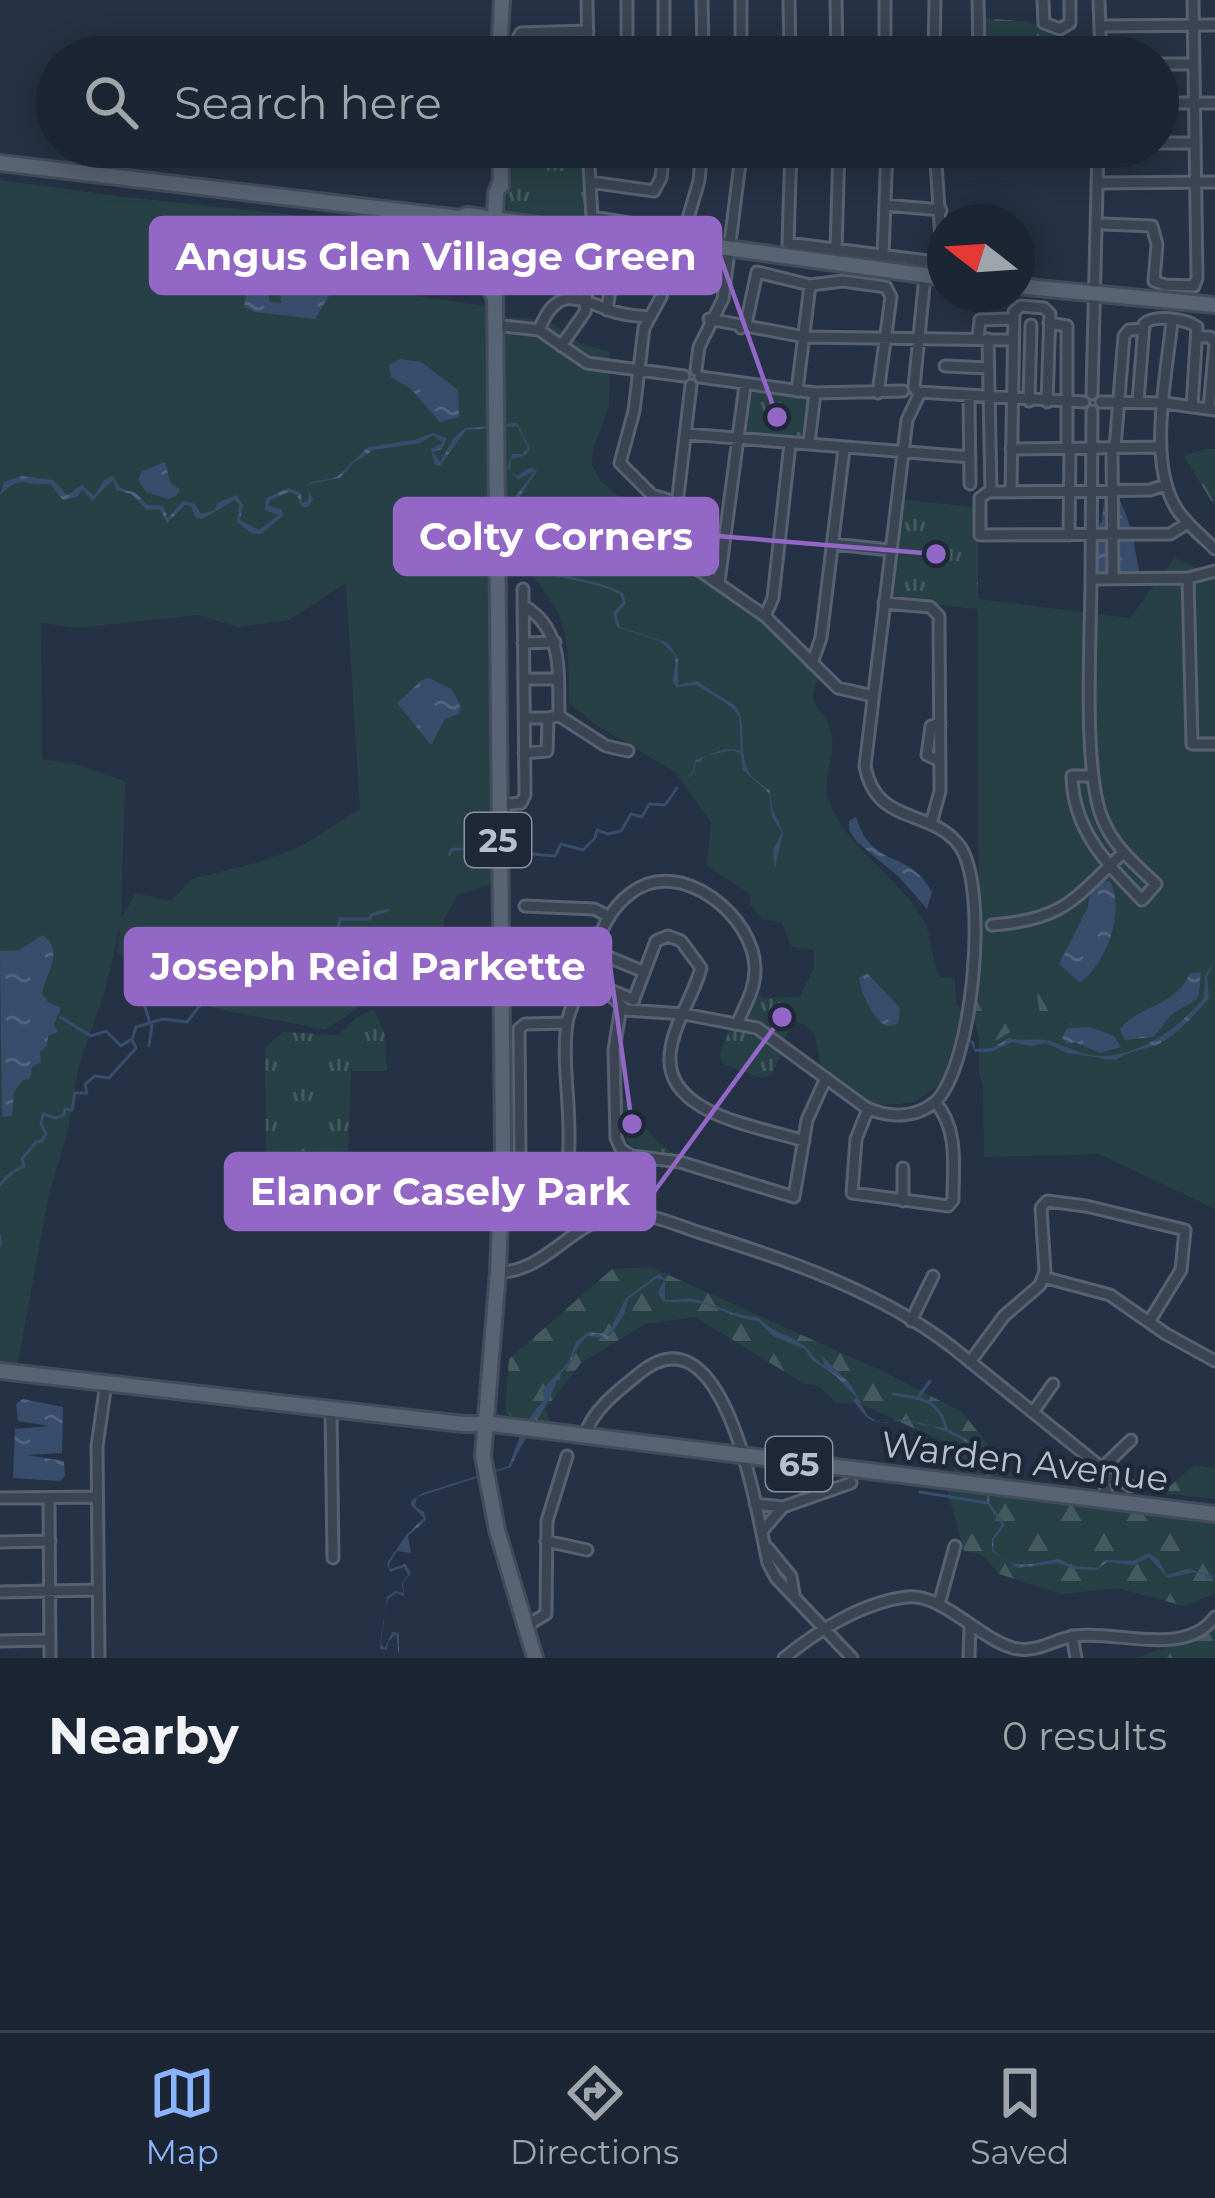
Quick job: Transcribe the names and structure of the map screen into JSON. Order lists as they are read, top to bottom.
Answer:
{
  "streets": {
    "main road": ["25", "Warden Avenue", "65"]
  },
  "crossings": [
    ["25", "Warden Avenue"]
  ],
  "places": [
    "Angus Glen Village Green",
    "Colty Corners",
    "Elanor Casely Park",
    "Joseph Reid Parkette"
  ],
  "north": "left",
  "page": {
    "search": "Search here",
    "heading": ["Nearby", "0 results"],
    "nav": ["Map", "Directions", "Saved"]
  }
}
